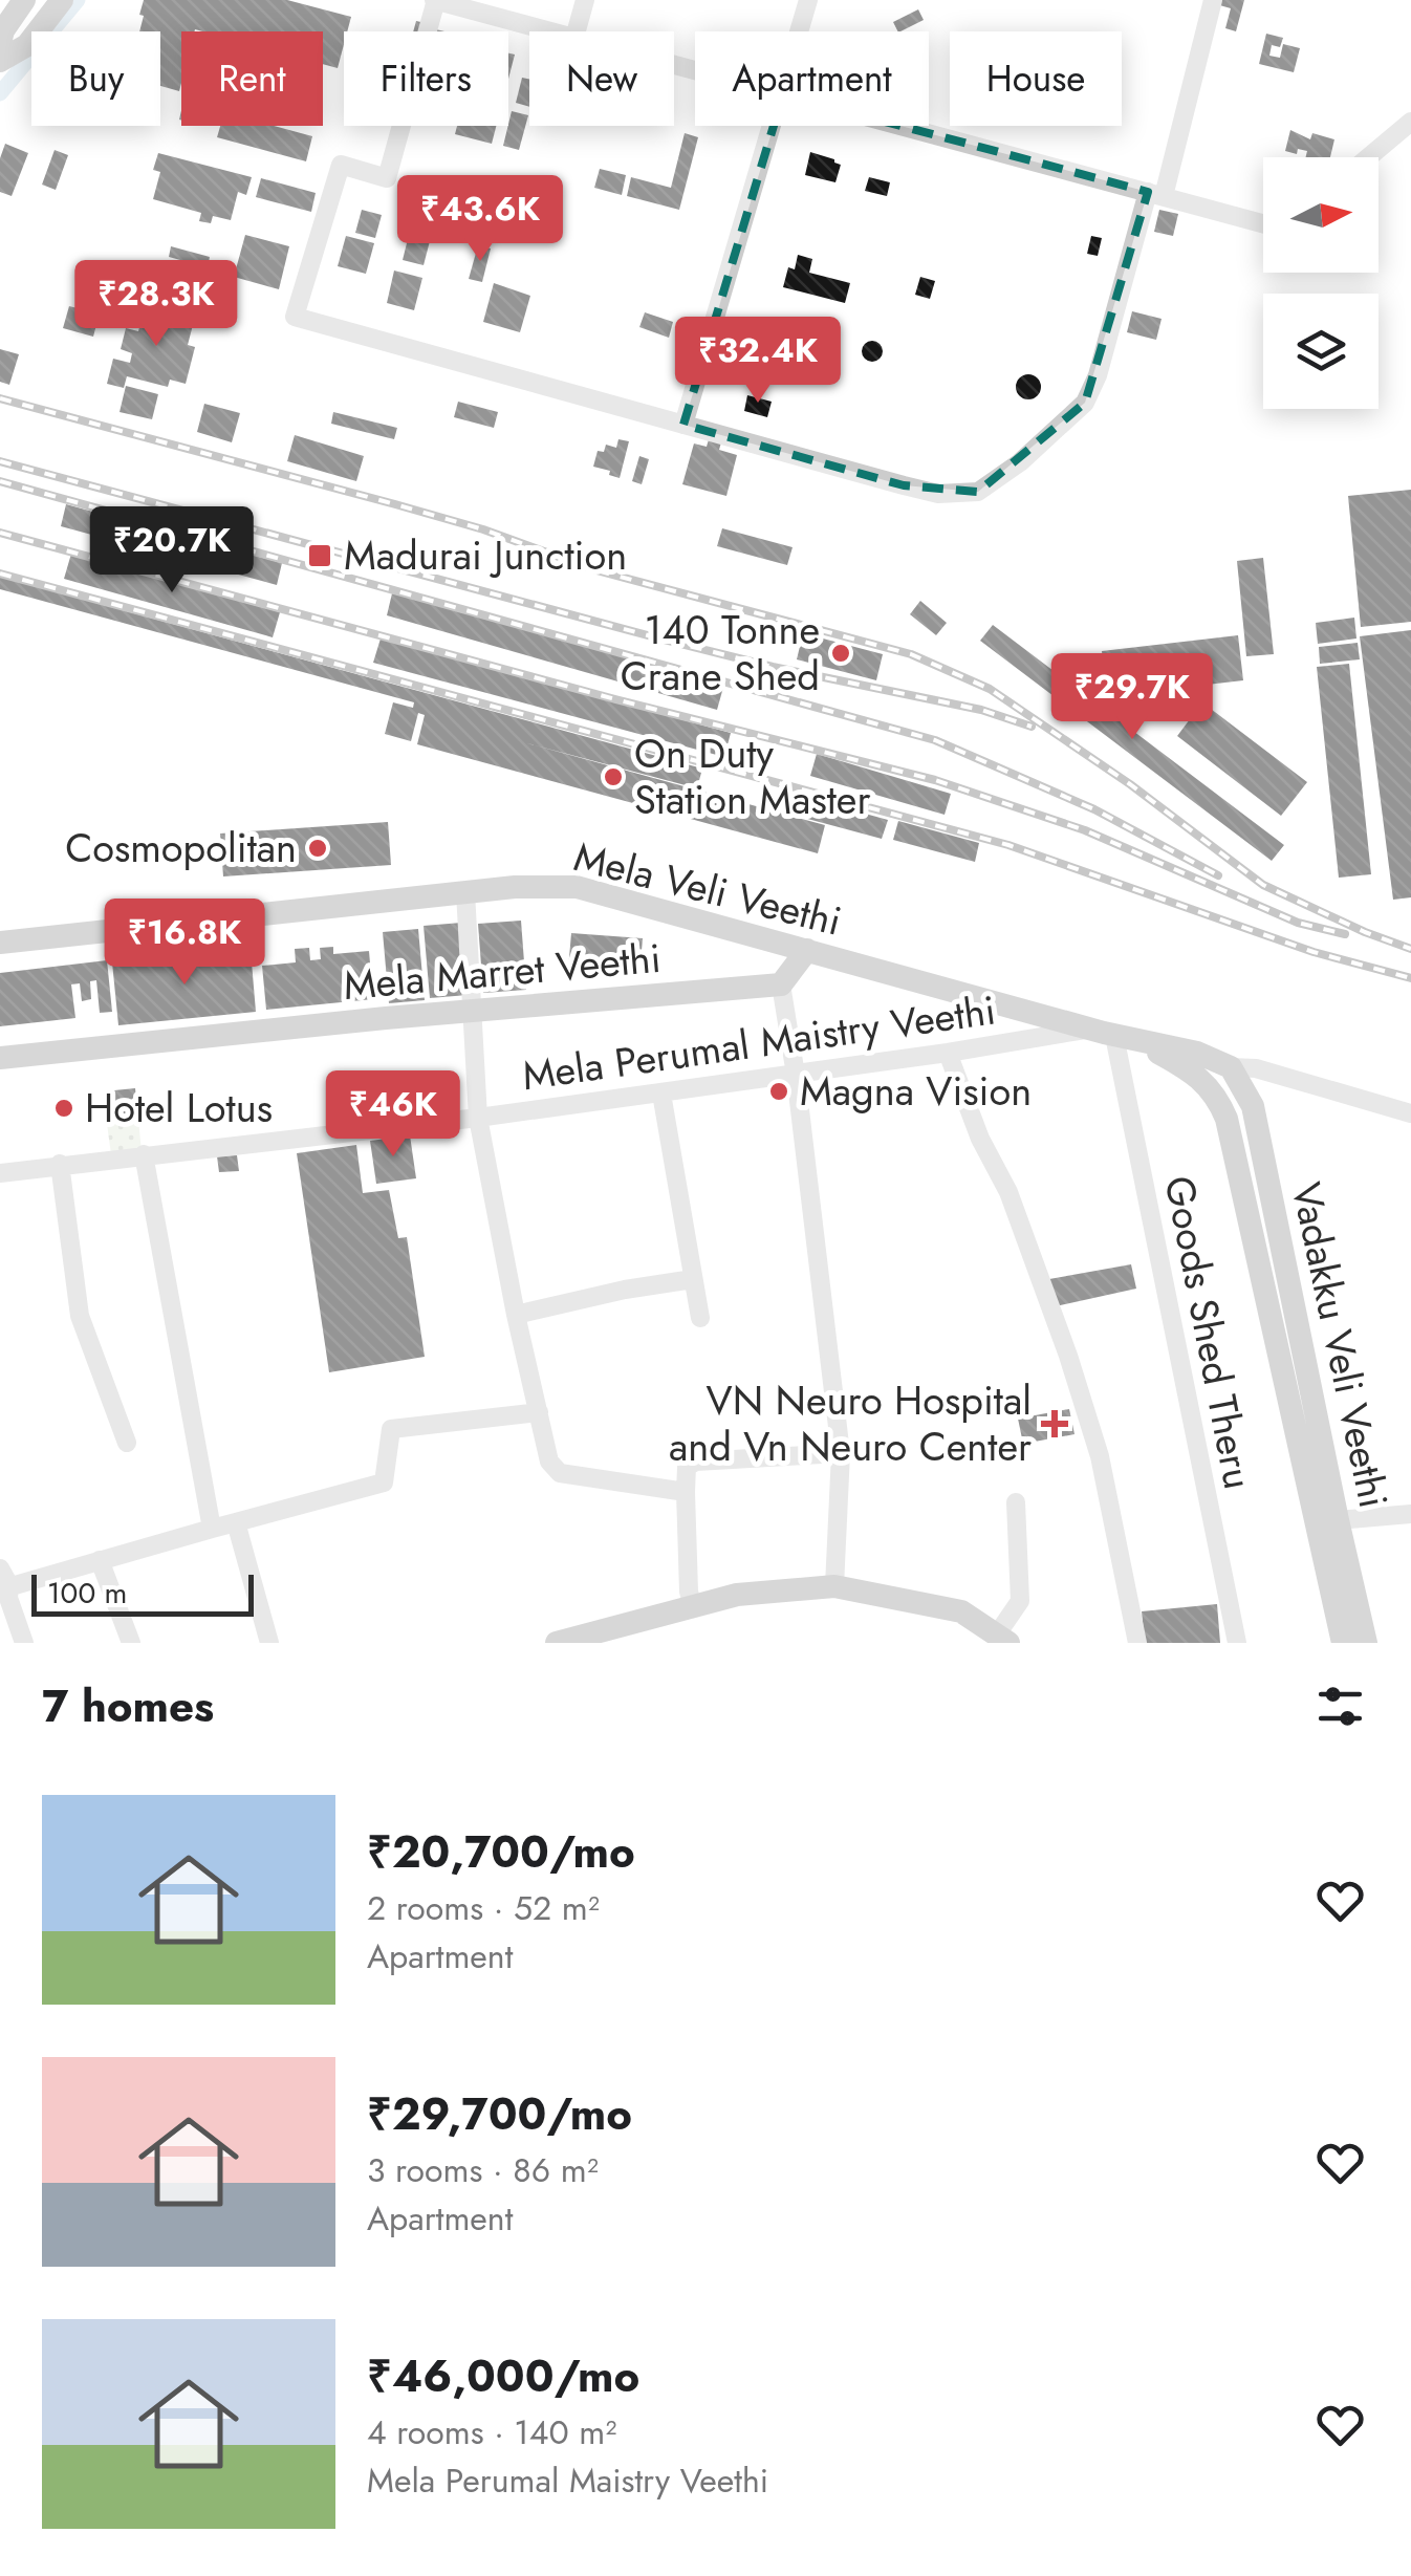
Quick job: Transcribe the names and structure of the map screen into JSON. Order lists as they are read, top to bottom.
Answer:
{
  "streets": {
    "main road": ["Mela Veli Veethi", "Mela Marret Veethi", "Vadakku Veli Veethi"],
    "street": ["Mela Perumal Maistry Veethi", "Goods Shed Theru"]
  },
  "crossings": [
    ["Mela Veli Veethi", "Mela Perumal Maistry Veethi"],
    ["Mela Veli Veethi", "Goods Shed Theru"],
    ["Mela Veli Veethi", "Vadakku Veli Veethi"]
  ],
  "places": {
    "transit": ["Madurai Junction"],
    "other": [
      "140 Tonne Crane Shed",
      "On Duty Station Master",
      "Cosmopolitan",
      "Magna Vision",
      "Hotel Lotus"
    ],
    "health": ["VN Neuro Hospital and Vn Neuro Center"]
  },
  "scale_bar": "100 m",
  "north": "right",
  "page": {
    "chip": [
      "Buy",
      "Rent",
      "Filters",
      "New",
      "Apartment",
      "House"
    ],
    "price": [
      "₹43.6K",
      "₹28.3K",
      "₹32.4K",
      "₹20.7K",
      "₹29.7K",
      "₹16.8K",
      "₹46K"
    ],
    "scale": "100 m",
    "heading": "7 homes",
    "list": [
      {
        "name": "₹20,700/mo",
        "note": "2 rooms · 52 m² · Apartment"
      },
      {
        "name": "₹29,700/mo",
        "note": "3 rooms · 86 m² · Apartment"
      },
      {
        "name": "₹46,000/mo",
        "note": "4 rooms · 140 m² · Mela Perumal Maistry Veethi"
      }
    ]
  }
}
